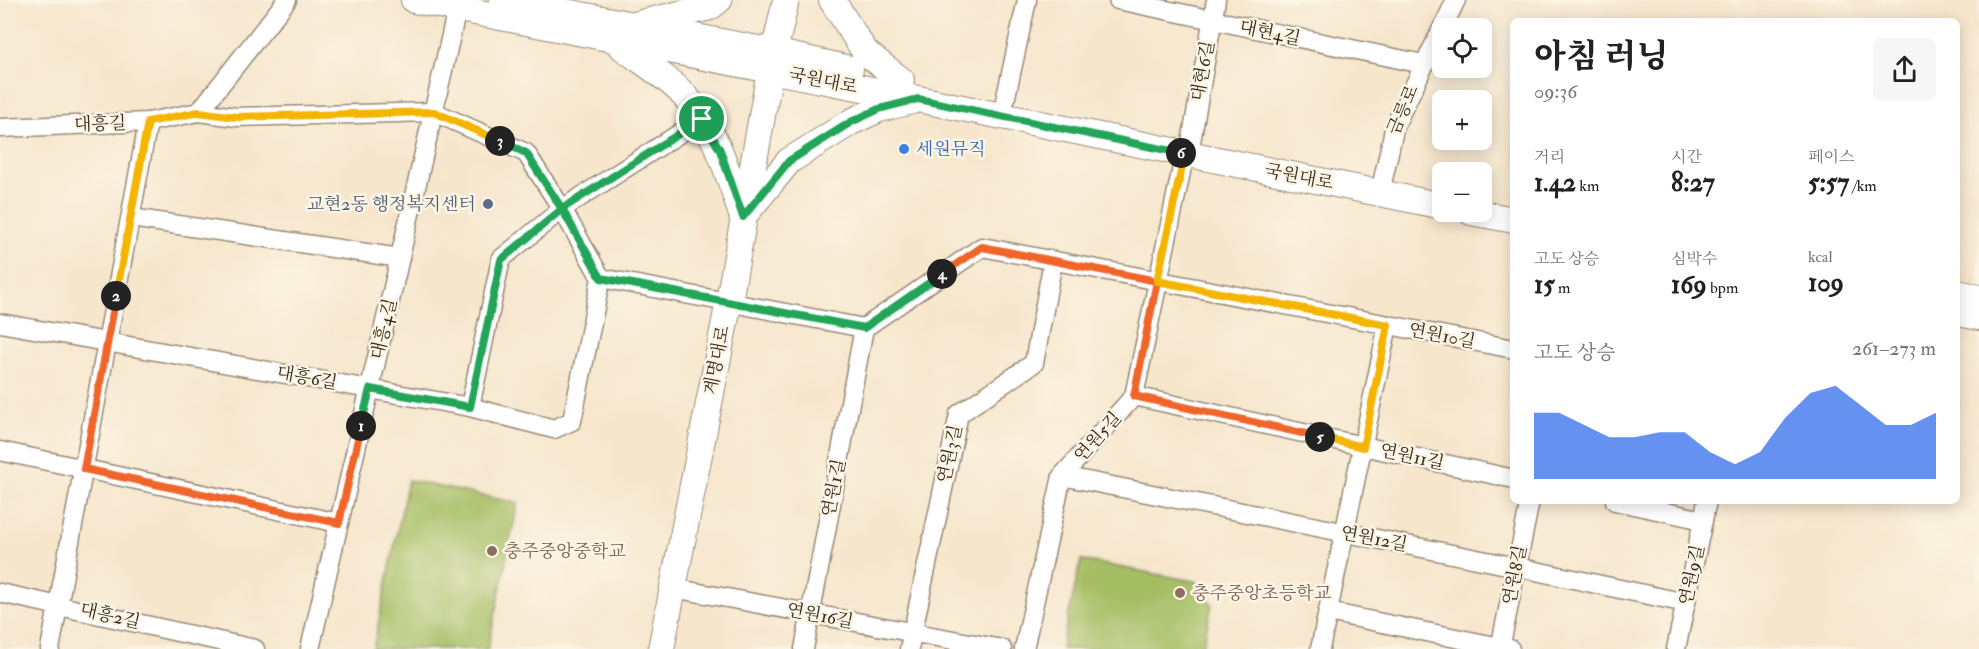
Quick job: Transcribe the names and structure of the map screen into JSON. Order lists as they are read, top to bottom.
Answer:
{
  "streets": {
    "street": [
      "대현4길",
      "대현6길",
      "국원대로",
      "금릉로",
      "대흥길",
      "대흥4길",
      "연원10길",
      "계명대로",
      "대흥6길",
      "연원5길",
      "연원3길",
      "연원11길",
      "연원1길",
      "연원12길",
      "연원8길",
      "연원9길",
      "대흥2길",
      "연원16길"
    ]
  },
  "crossings": [
    ["대현4길", "대현6길"],
    ["대현4길", "금릉로"],
    ["대현6길", "국원대로"],
    ["대현6길", "연원5길"],
    ["국원대로", "금릉로"],
    ["국원대로", "대흥4길"],
    ["국원대로", "계명대로"],
    ["국원대로", "연원5길"],
    ["대흥길", "대흥4길"],
    ["대흥길", "대흥6길"],
    ["대흥4길", "대흥6길"],
    ["연원10길", "연원5길"],
    ["연원10길", "연원3길"],
    ["연원10길", "연원1길"],
    ["계명대로", "연원16길"],
    ["연원5길", "연원11길"],
    ["연원5길", "연원12길"],
    ["연원3길", "연원16길"],
    ["연원1길", "연원16길"],
    ["연원12길", "연원8길"],
    ["연원12길", "연원9길"]
  ],
  "places": [
    "세원뮤직",
    "교현2동 행정복지센터",
    "충주중앙중학교",
    "충주중앙초등학교"
  ],
  "page": {
    "map_buttons": ["+", "−"],
    "heading": ["아침 러닝", "09:36"],
    "stats": [
      ["거리", "1.42 km"],
      ["시간", "8:27"],
      ["페이스", "5:57 /km"],
      ["고도 상승", "15 m"],
      ["심박수", "169 bpm"],
      ["kcal", "109"]
    ],
    "pins": [
      "3",
      "6",
      "4",
      "2",
      "1",
      "5"
    ],
    "chart": ["고도 상승", "261–273 m"]
  }
}
